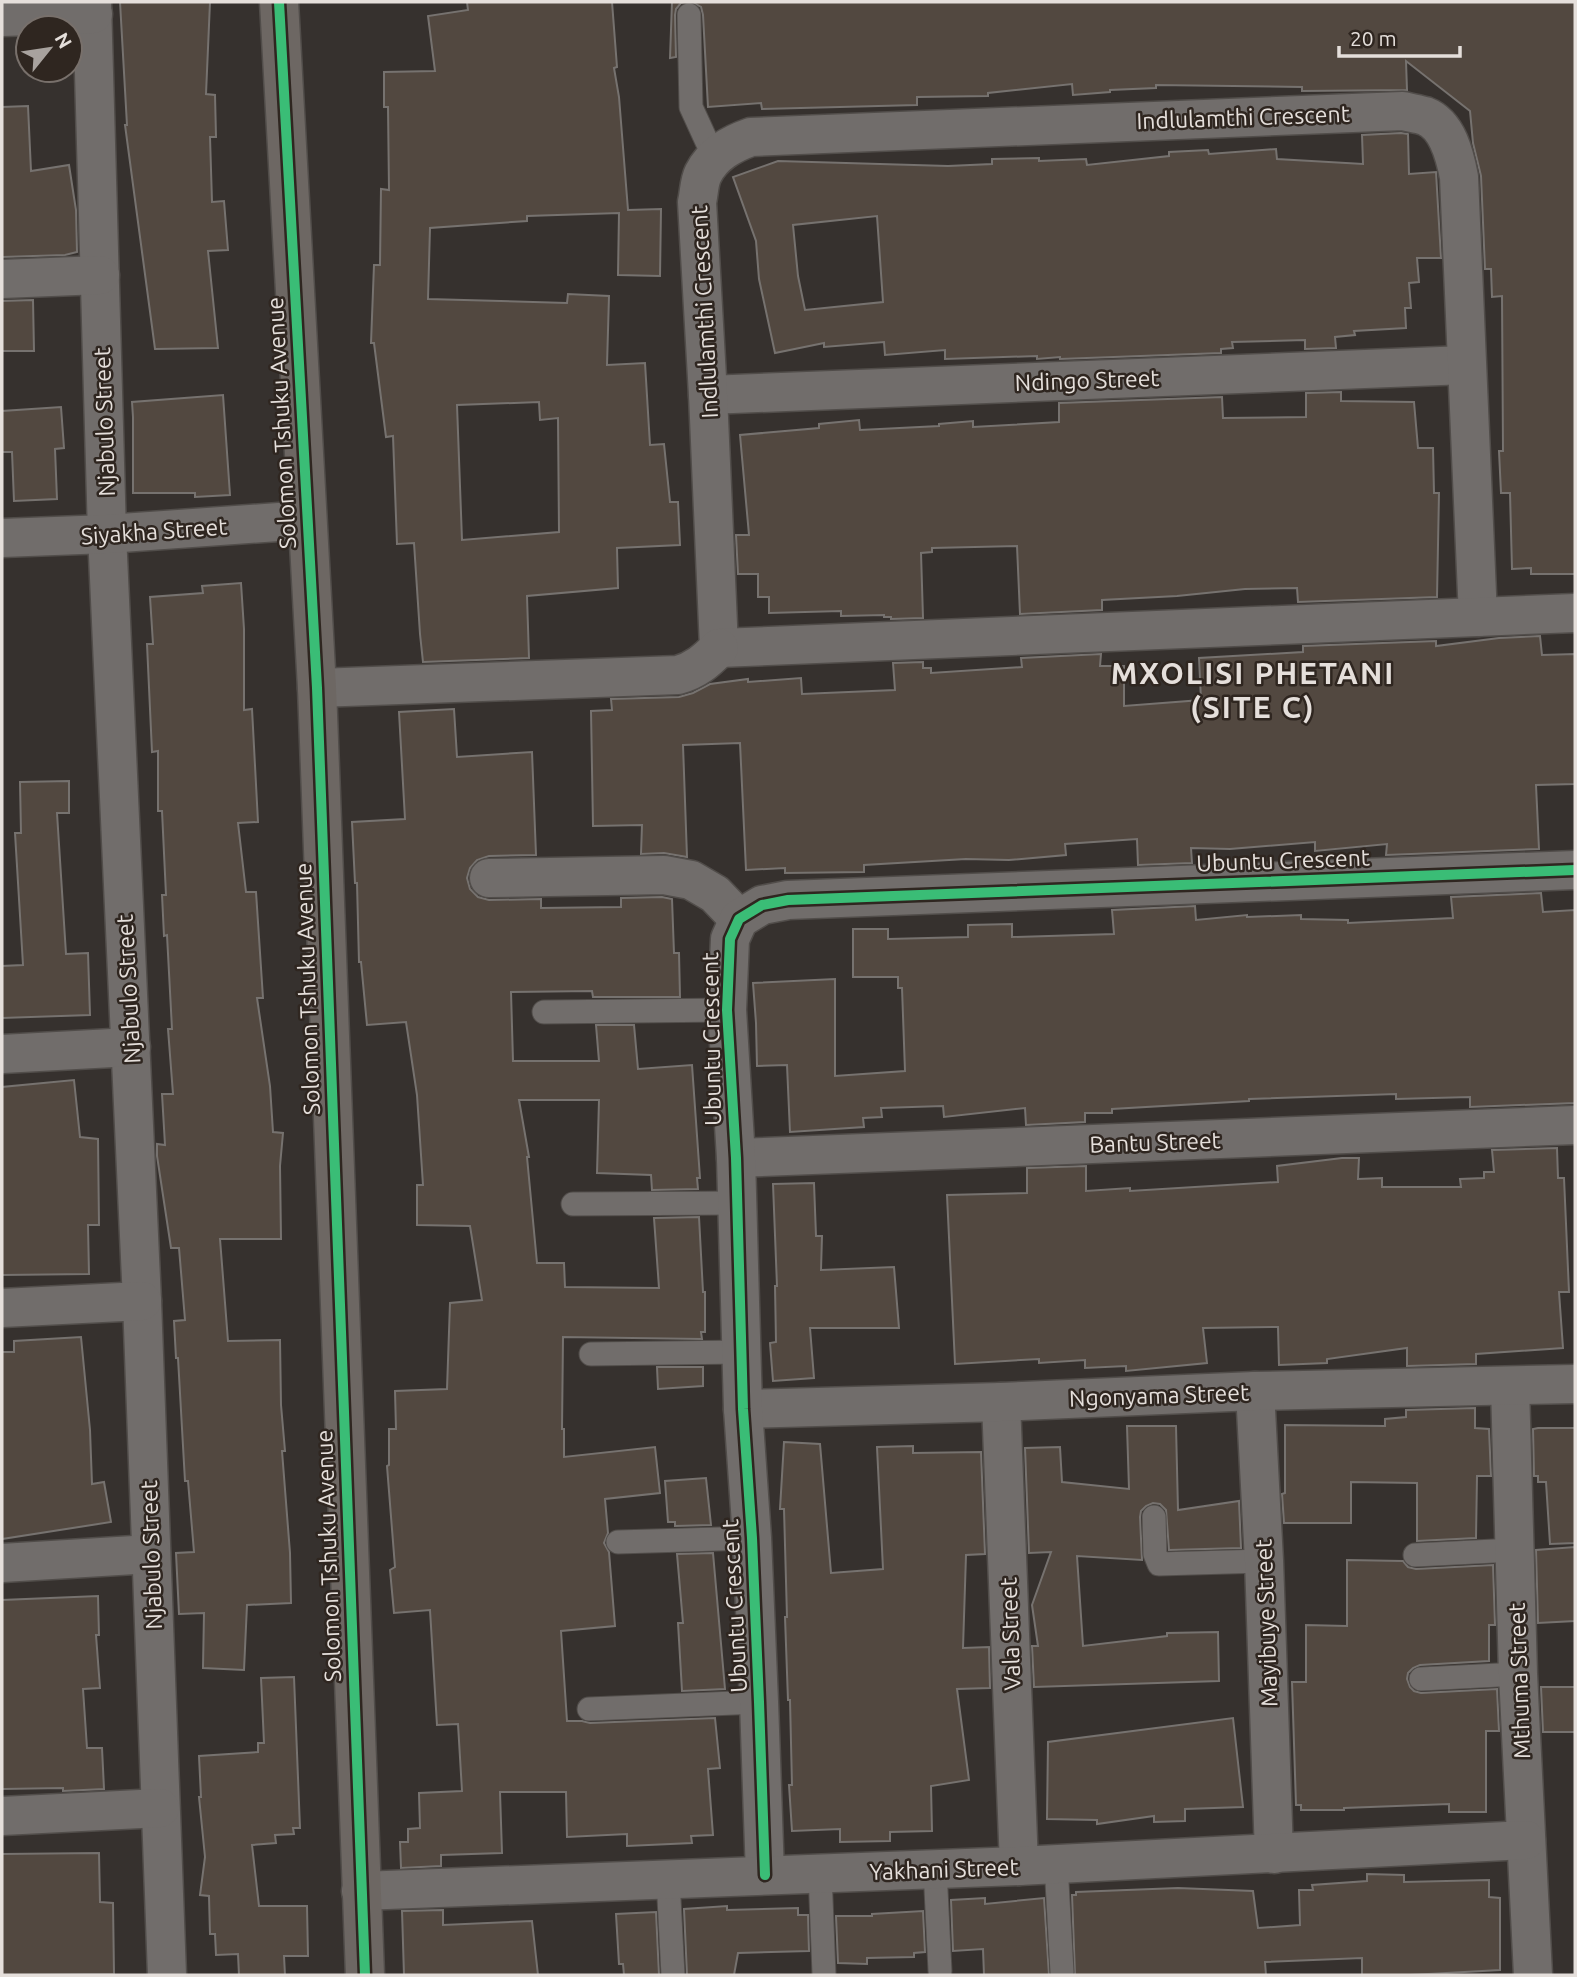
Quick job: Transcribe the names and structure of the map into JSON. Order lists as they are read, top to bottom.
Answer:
{
  "streets": {
    "street": [
      "Indlulamthi Crescent",
      "Ndingo Street",
      "Njabulo Street",
      "Solomon Tshuku Avenue",
      "Siyakha Street",
      "Ubuntu Crescent",
      "Bantu Street",
      "Ngonyama Street",
      "Mayibuye Street",
      "Vala Street",
      "Mthuma Street",
      "Yakhani Street"
    ]
  },
  "crossings": [
    ["Indlulamthi Crescent", "Ndingo Street"],
    ["Njabulo Street", "Siyakha Street"],
    ["Solomon Tshuku Avenue", "Siyakha Street"],
    ["Solomon Tshuku Avenue", "Yakhani Street"],
    ["Ubuntu Crescent", "Bantu Street"],
    ["Ubuntu Crescent", "Ngonyama Street"],
    ["Ubuntu Crescent", "Yakhani Street"],
    ["Ngonyama Street", "Mayibuye Street"],
    ["Ngonyama Street", "Vala Street"],
    ["Ngonyama Street", "Mthuma Street"],
    ["Mayibuye Street", "Yakhani Street"],
    ["Vala Street", "Yakhani Street"],
    ["Mthuma Street", "Yakhani Street"]
  ],
  "districts": ["MXOLISI PHETANI (SITE C)"],
  "scale_bar": "20 m",
  "north": "top right"
}
